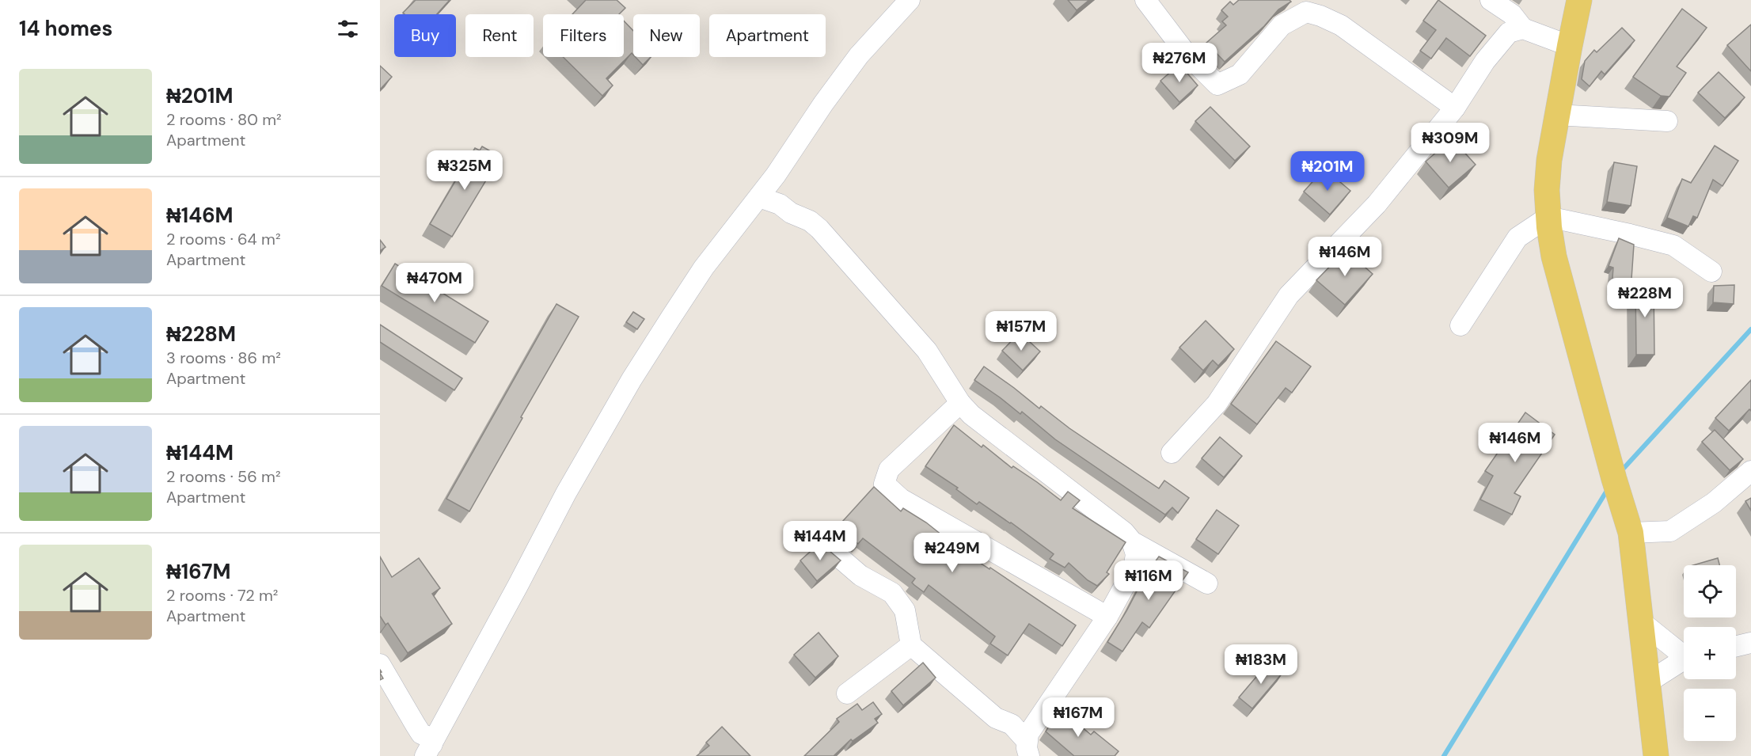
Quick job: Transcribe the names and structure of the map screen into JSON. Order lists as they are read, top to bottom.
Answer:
{
  "page": {
    "heading": "14 homes",
    "chip": [
      "Buy",
      "Rent",
      "Filters",
      "New",
      "Apartment"
    ],
    "price": [
      "₦276M",
      "₦309M",
      "₦325M",
      "₦201M",
      "₦146M",
      "₦470M",
      "₦228M",
      "₦157M",
      "₦146M",
      "₦144M",
      "₦249M",
      "₦116M",
      "₦183M",
      "₦167M"
    ],
    "list": [
      {
        "name": "₦201M",
        "note": "2 rooms · 80 m² · Apartment"
      },
      {
        "name": "₦146M",
        "note": "2 rooms · 64 m² · Apartment"
      },
      {
        "name": "₦228M",
        "note": "3 rooms · 86 m² · Apartment"
      },
      {
        "name": "₦144M",
        "note": "2 rooms · 56 m² · Apartment"
      },
      {
        "name": "₦167M",
        "note": "2 rooms · 72 m² · Apartment"
      }
    ],
    "map_buttons": ["+", "−"]
  }
}
